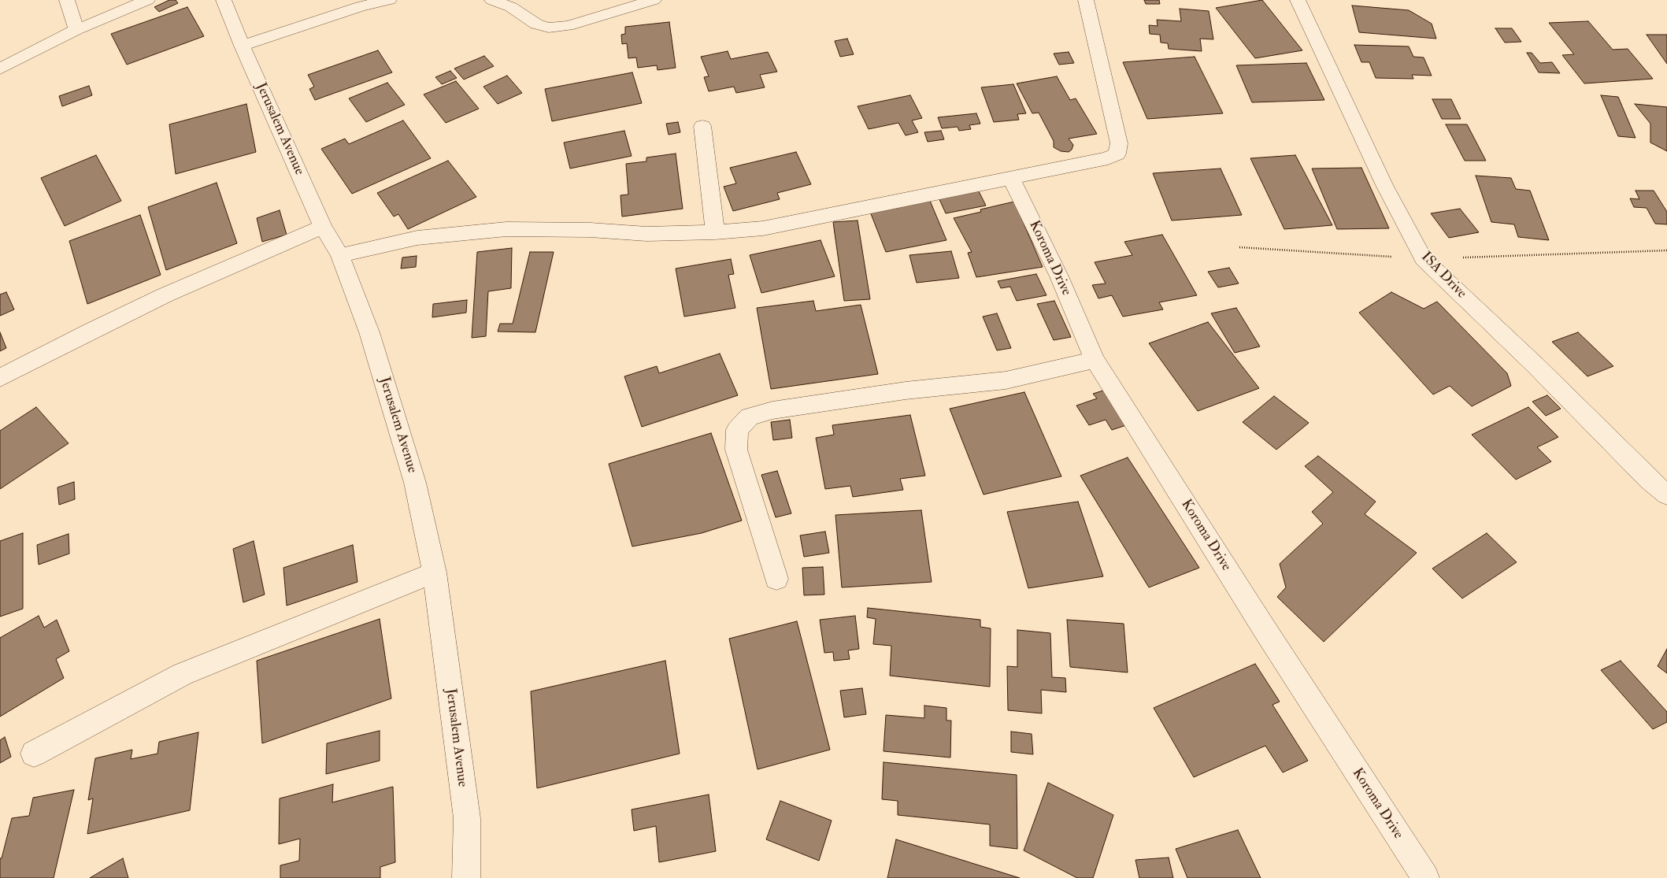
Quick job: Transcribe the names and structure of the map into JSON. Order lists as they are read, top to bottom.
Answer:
{
  "streets": {
    "street": ["Jerusalem Avenue", "Koroma Drive", "ISA Drive"]
  }
}
